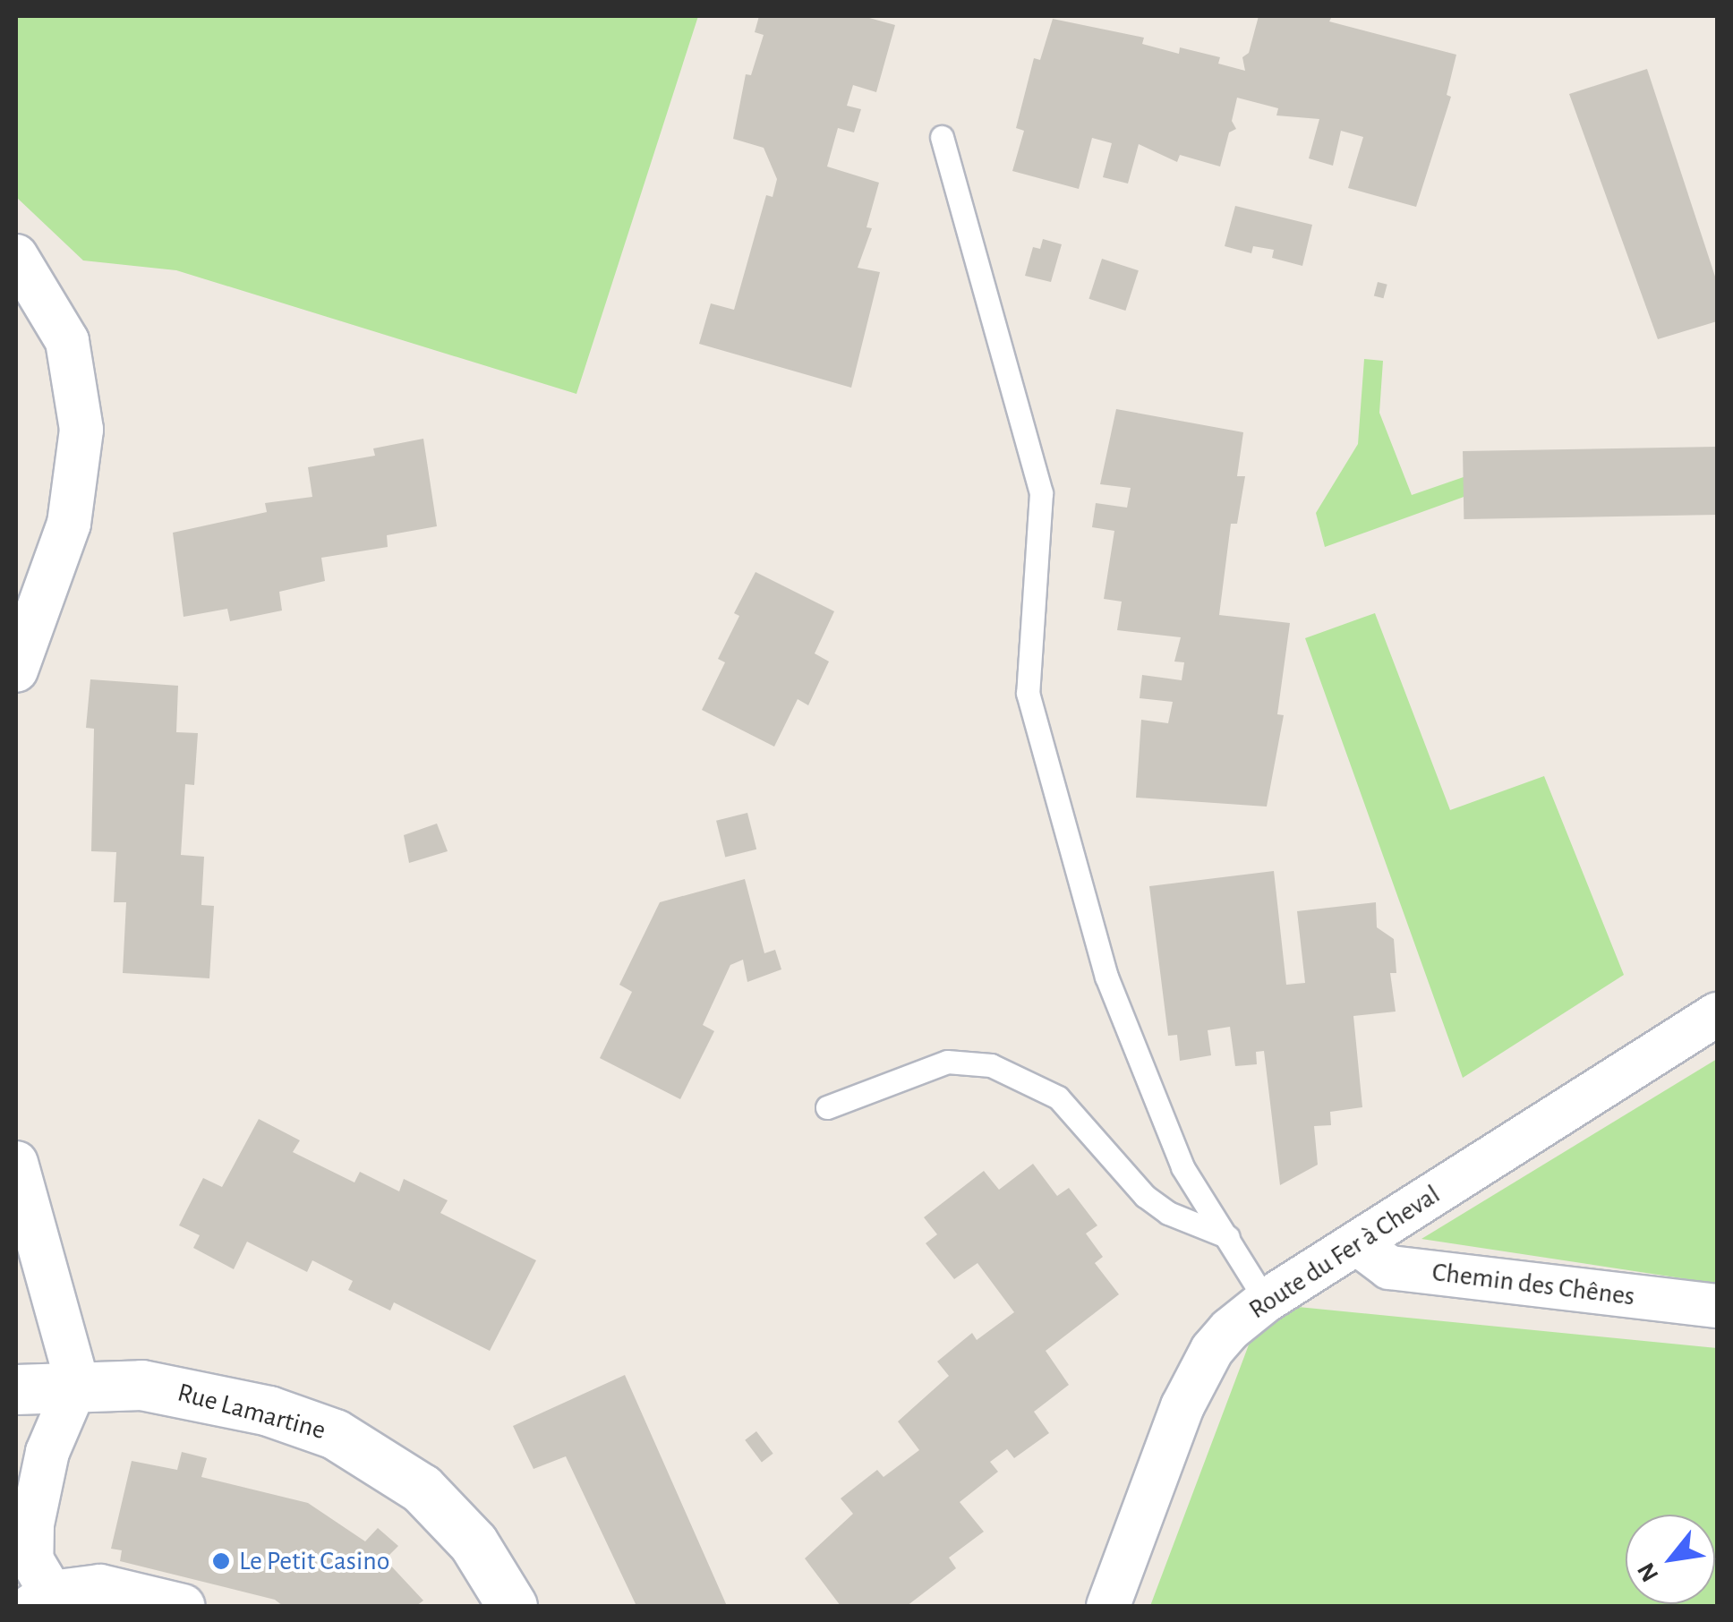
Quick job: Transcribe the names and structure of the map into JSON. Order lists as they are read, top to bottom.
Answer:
{
  "streets": {
    "street": ["Route du Fer à Cheval", "Chemin des Chênes", "Rue Lamartine"]
  },
  "crossings": [
    ["Route du Fer à Cheval", "Chemin des Chênes"]
  ],
  "places": ["Le Petit Casino"],
  "north": "bottom left"
}
